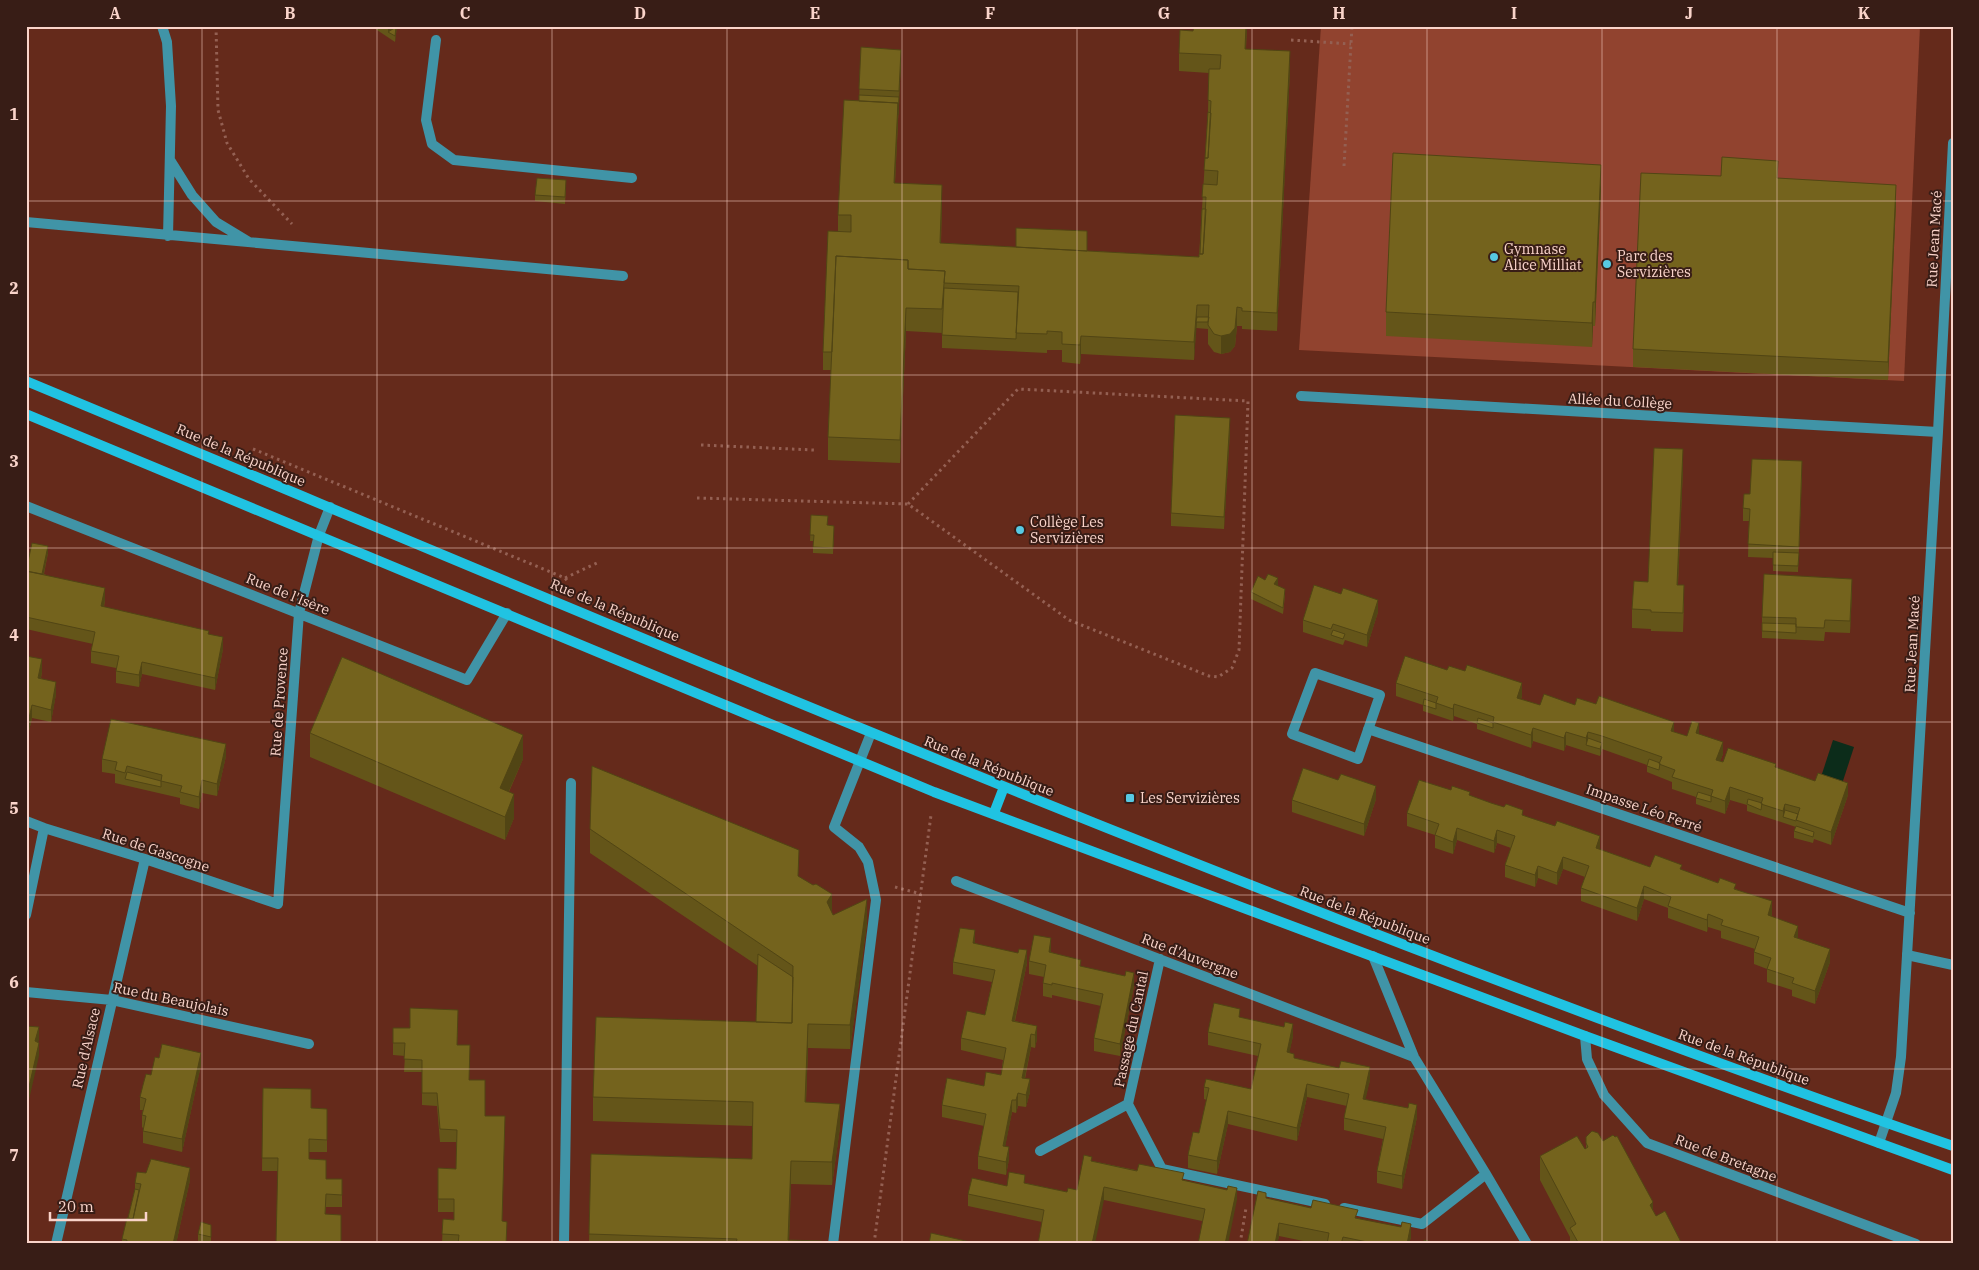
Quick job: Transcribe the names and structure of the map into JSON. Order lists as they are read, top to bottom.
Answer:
{
  "streets": {
    "main road": ["Rue de la République"],
    "street": [
      "Rue Jean Macé",
      "Allée du Collège",
      "Rue de l'Isère",
      "Rue de Provence",
      "Impasse Léo Ferré",
      "Rue de Gascogne",
      "Rue d'Auvergne",
      "Rue du Beaujolais",
      "Passage du Cantal",
      "Rue d'Alsace",
      "Rue de Bretagne"
    ]
  },
  "crossings": [
    ["Rue Jean Macé", "Allée du Collège"],
    ["Rue Jean Macé", "Rue de la République"],
    ["Rue Jean Macé", "Impasse Léo Ferré"],
    ["Rue de la République", "Rue de Provence"],
    ["Rue de l'Isère", "Rue de Provence"],
    ["Rue de Provence", "Rue de Gascogne"],
    ["Rue de Gascogne", "Rue d'Alsace"],
    ["Rue d'Auvergne", "Passage du Cantal"],
    ["Rue du Beaujolais", "Rue d'Alsace"]
  ],
  "places": {
    "other": ["Gymnase Alice Milliat", "Parc des Servizières", "Collège Les Servizières"],
    "transit": ["Les Servizières"]
  },
  "scale_bar": "20 m",
  "grid": {
    "columns": [
      "A",
      "B",
      "C",
      "D",
      "E",
      "F",
      "G",
      "H",
      "I",
      "J",
      "K"
    ],
    "rows": [
      "1",
      "2",
      "3",
      "4",
      "5",
      "6",
      "7"
    ]
  }
}
